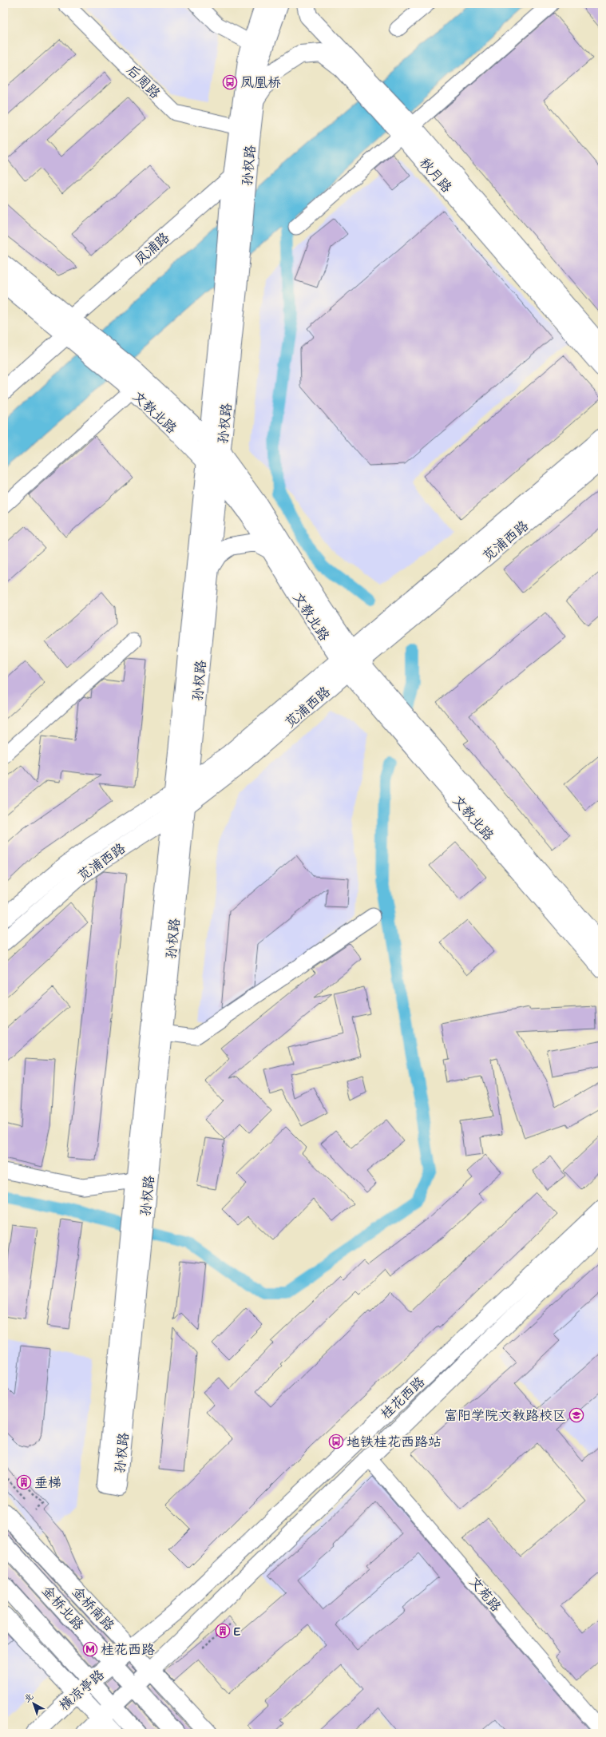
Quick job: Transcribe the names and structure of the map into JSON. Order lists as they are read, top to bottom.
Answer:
{
  "streets": {
    "main road": [
      "孙权路",
      "秋月路",
      "凤浦路",
      "文教北路",
      "苋浦西路",
      "桂花西路",
      "金桥北路",
      "金桥南路",
      "横凉亭路"
    ],
    "street": ["后周路", "文苑路"]
  },
  "crossings": [
    ["后周路", "孙权路"],
    ["孙权路", "秋月路"],
    ["孙权路", "凤浦路"],
    ["孙权路", "文教北路"],
    ["孙权路", "苋浦西路"],
    ["凤浦路", "文教北路"],
    ["文教北路", "苋浦西路"],
    ["桂花西路", "文苑路"],
    ["桂花西路", "金桥南路"],
    ["桂花西路", "横凉亭路"],
    ["金桥北路", "横凉亭路"],
    ["金桥南路", "横凉亭路"]
  ],
  "places": {
    "bus stop": ["凤凰桥", "地铁桂花西路站"],
    "school or university": ["富阳学院文教路校区"],
    "building": ["垂梯", "E"],
    "metro station": ["桂花西路"]
  },
  "north": "top left"
}
